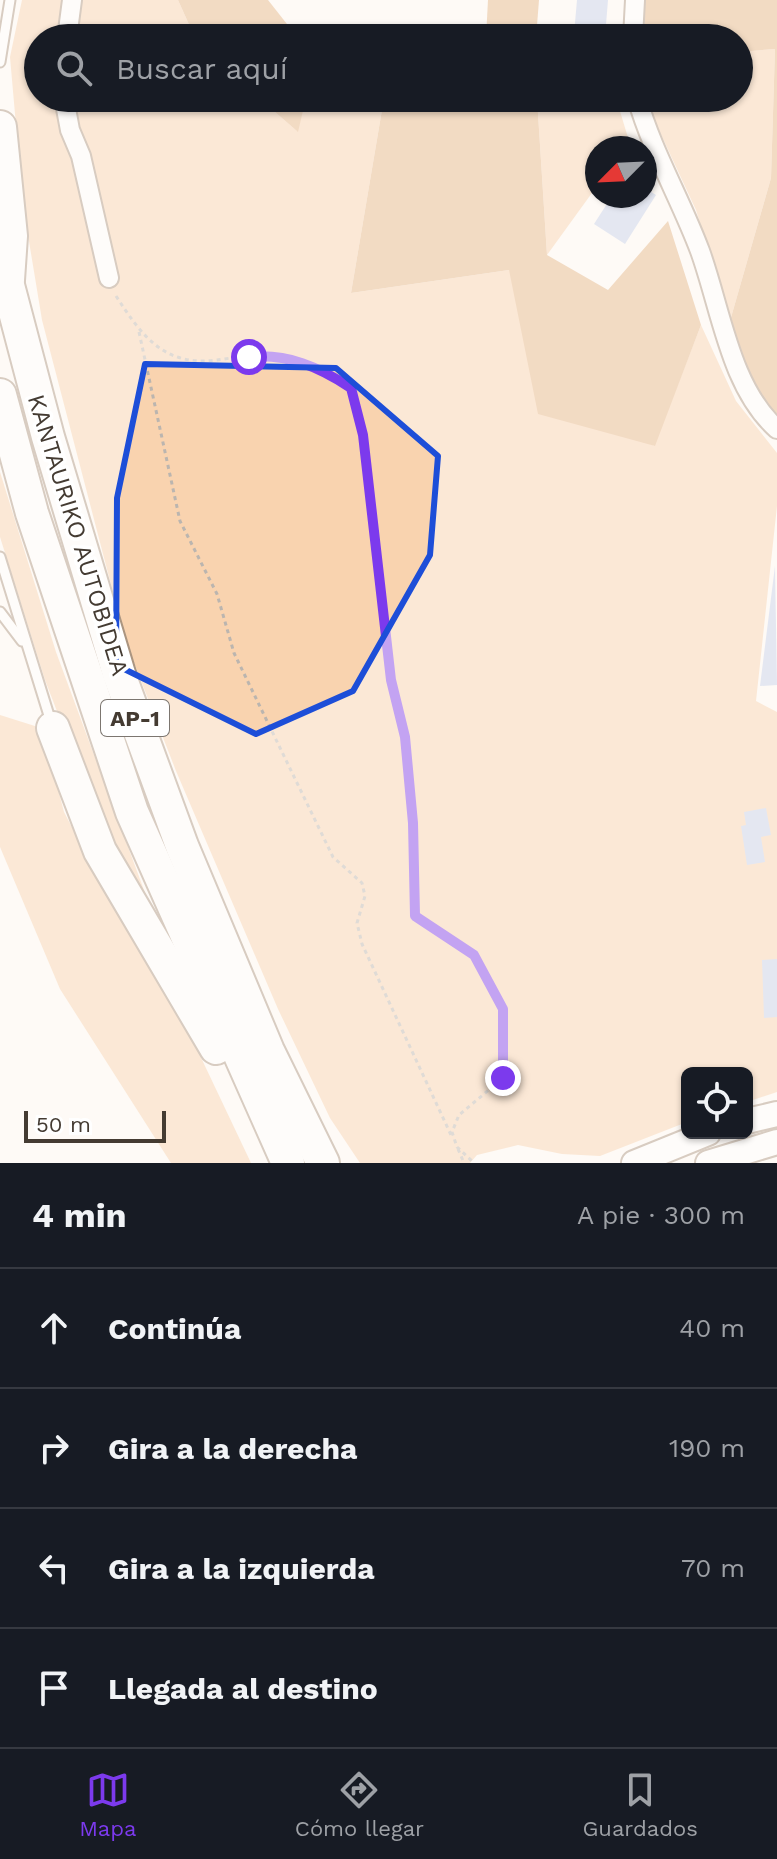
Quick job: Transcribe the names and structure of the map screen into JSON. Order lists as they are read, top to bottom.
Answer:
{
  "streets": {
    "highway": ["KANTAURIKO AUTOBIDEA", "AP-1"]
  },
  "scale_bar": "50 m",
  "north": "bottom left",
  "page": {
    "search": "Buscar aquí",
    "scale": "50 m",
    "heading": ["4 min", "A pie · 300 m"],
    "list": [
      ["Continúa", "40 m"],
      ["Gira a la derecha", "190 m"],
      ["Gira a la izquierda", "70 m"],
      "Llegada al destino"
    ],
    "nav": ["Mapa", "Cómo llegar", "Guardados"]
  }
}
